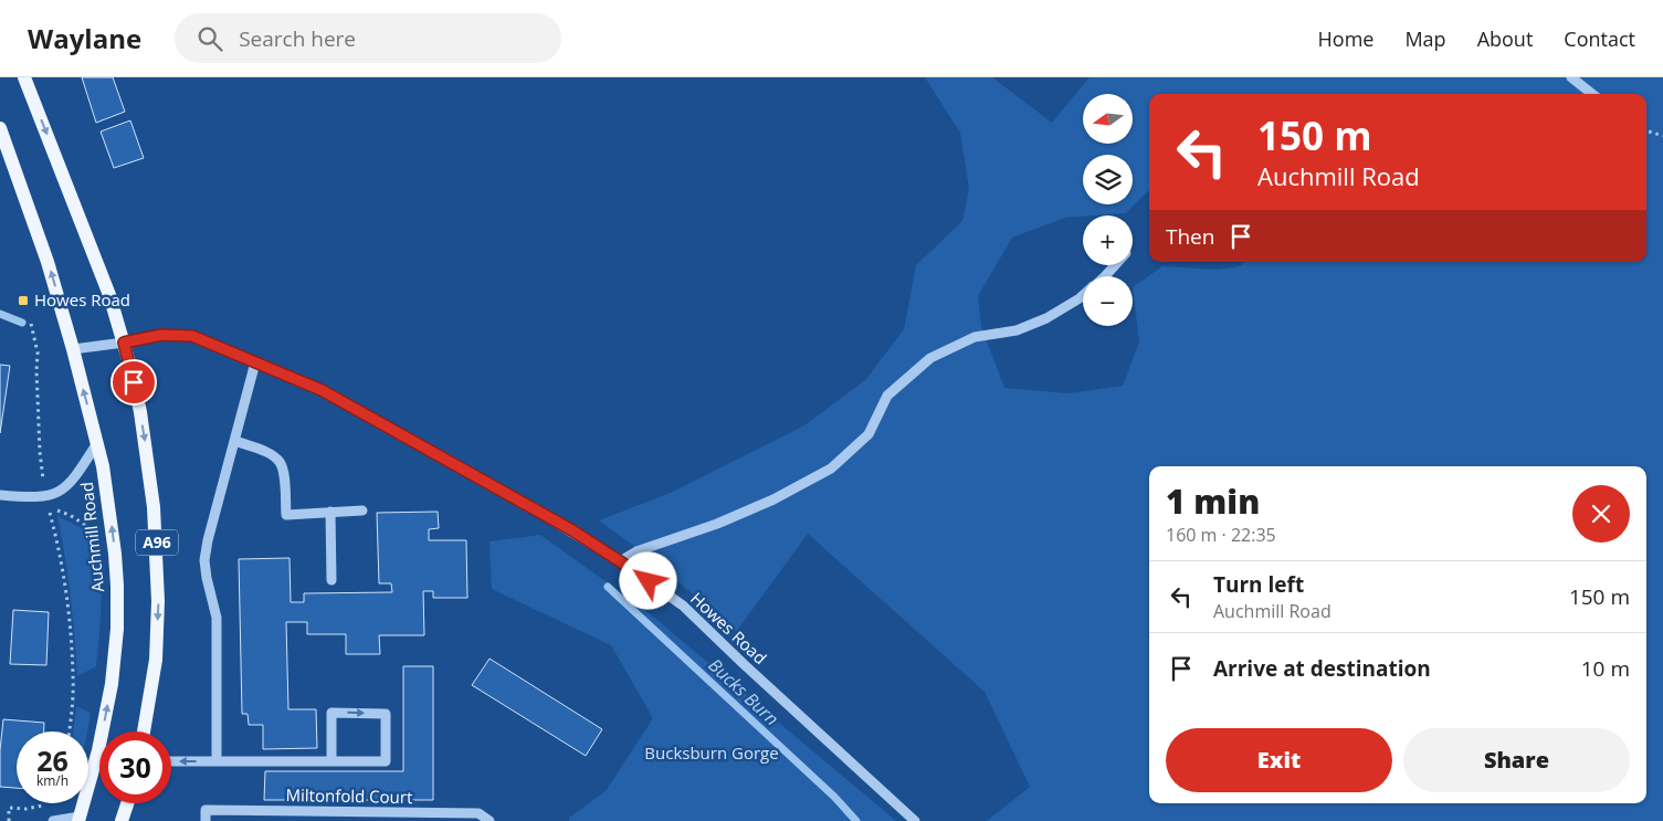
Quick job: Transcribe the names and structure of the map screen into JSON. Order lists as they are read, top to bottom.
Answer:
{
  "streets": {
    "main road": ["Auchmill Road", "A96"],
    "street": ["Howes Road", "Miltonfold Court"]
  },
  "crossings": [
    ["Auchmill Road", "Howes Road"],
    ["A96", "Howes Road"]
  ],
  "water": ["Bucks Burn"],
  "parks": ["Bucksburn Gorge"],
  "places": {
    "transit": ["Howes Road"]
  },
  "north": "left",
  "page": {
    "header": "Waylane",
    "search": "Search here",
    "nav": [
      "Home",
      "Map",
      "About",
      "Contact"
    ],
    "map_buttons": ["+", "−"],
    "turn": ["150 m", "Auchmill Road"],
    "then": "Then",
    "heading": ["1 min", "160 m · 22:35"],
    "list": [
      {
        "name": "Turn left",
        "note": "Auchmill Road",
        "value": "150 m"
      },
      {
        "name": "Arrive at destination",
        "value": "10 m"
      }
    ],
    "buttons": ["Exit", "Share"],
    "speed": "26 km/h",
    "limit": "30"
  }
}
